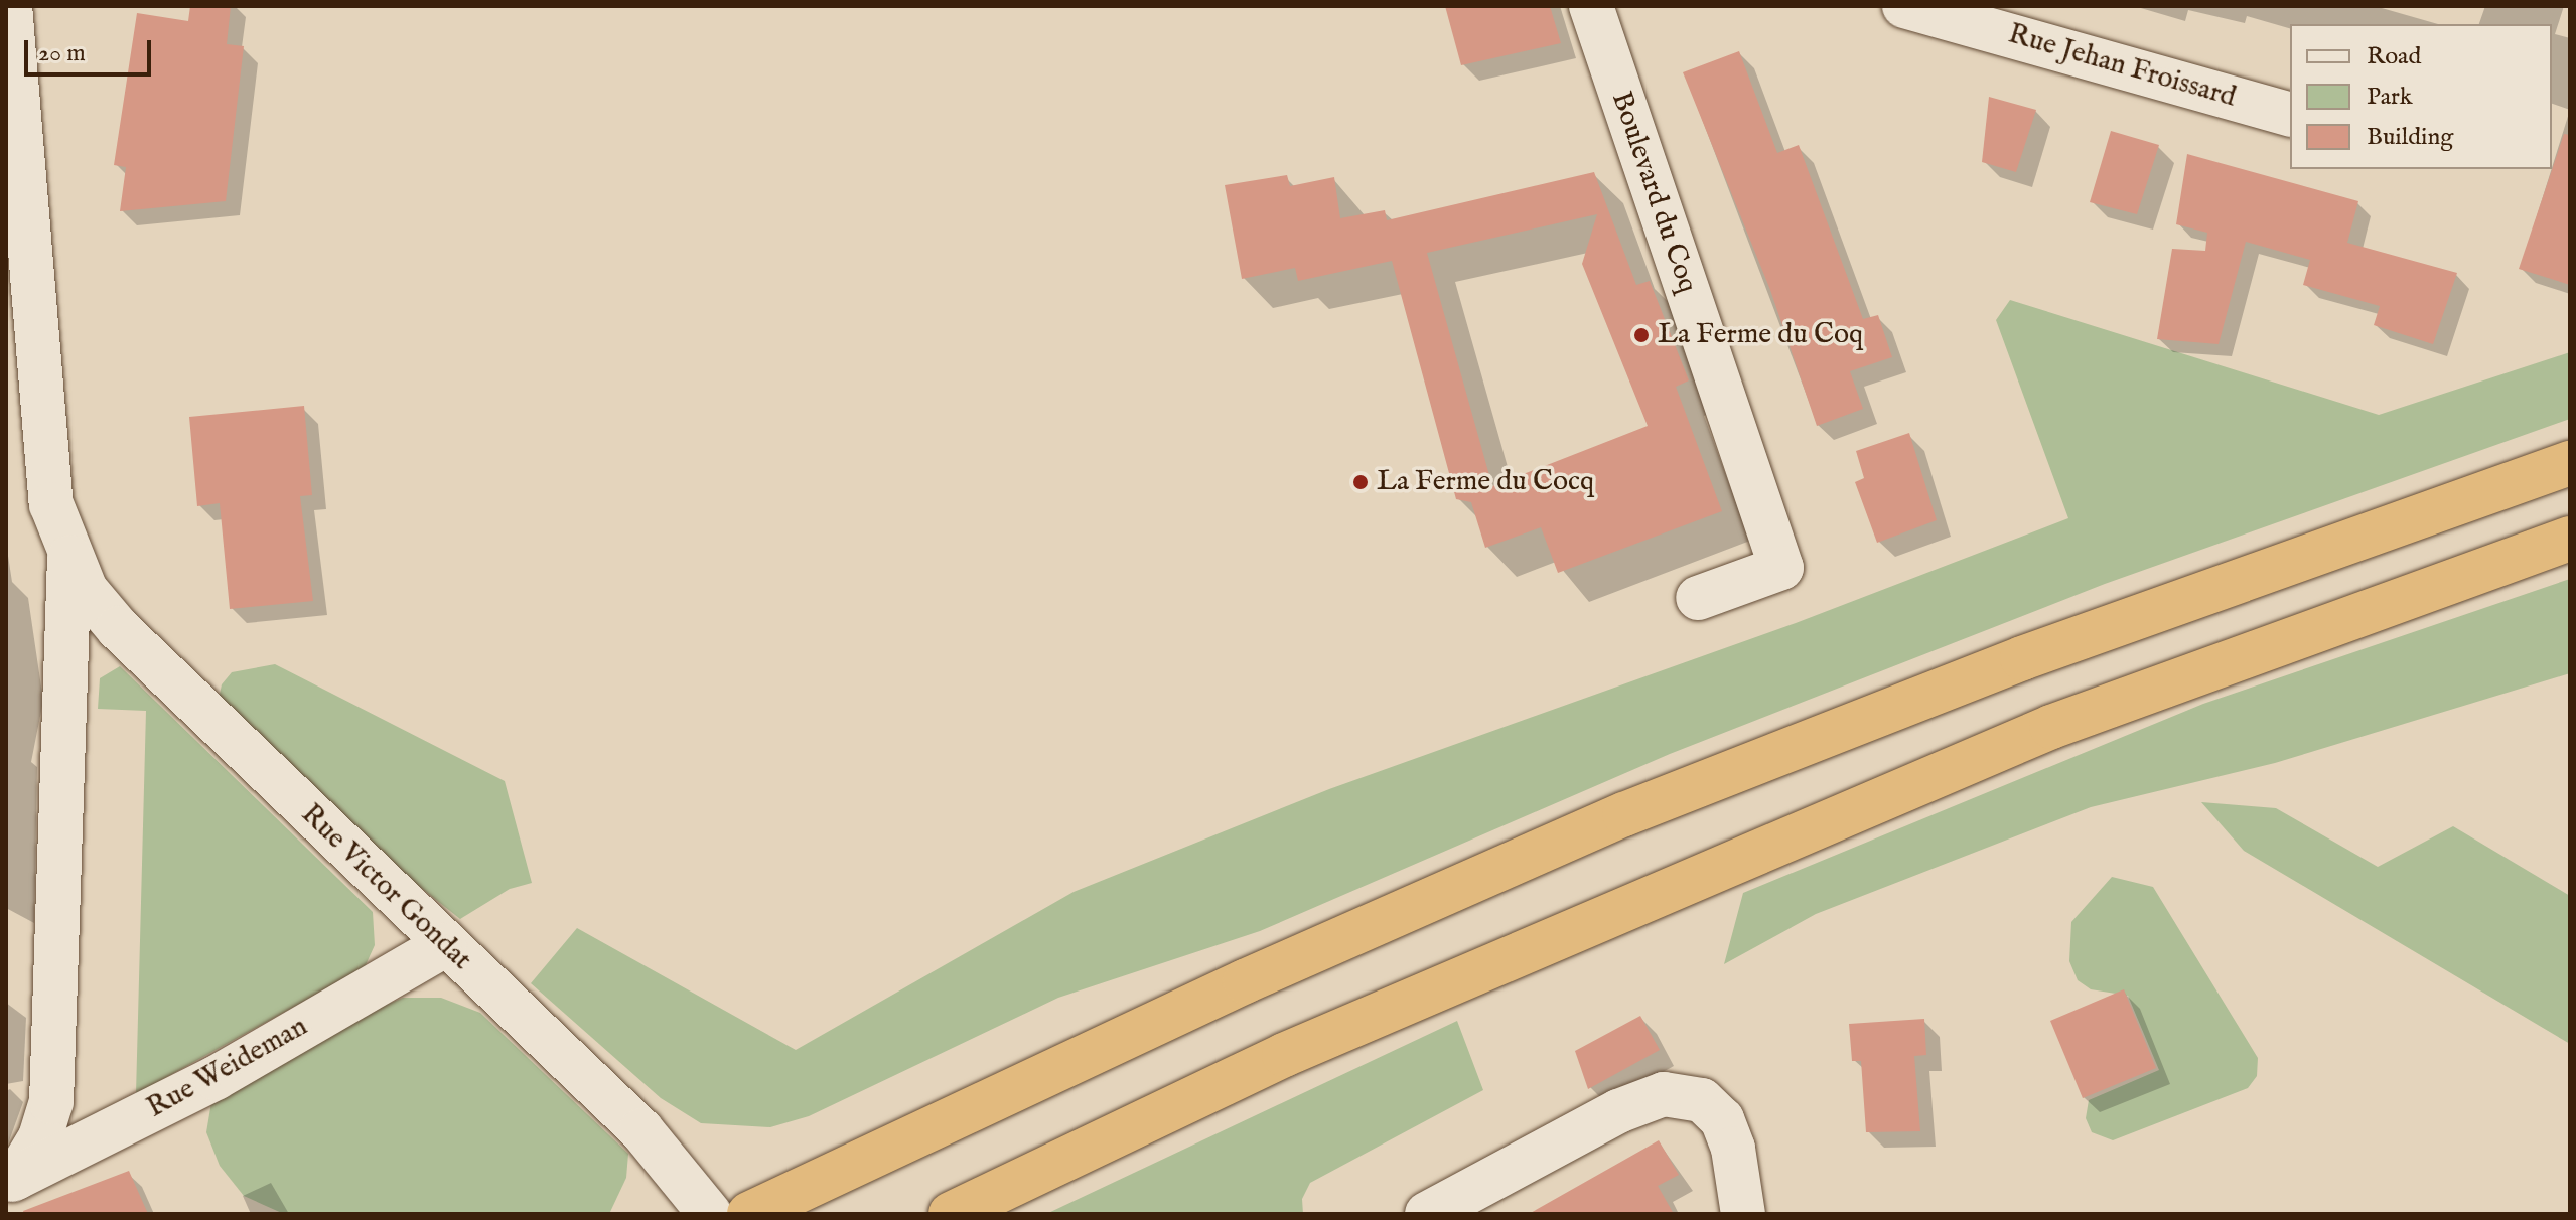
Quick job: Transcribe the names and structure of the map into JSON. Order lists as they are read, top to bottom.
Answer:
{
  "streets": {
    "street": [
      "Rue Jehan Froissard",
      "Boulevard du Coq",
      "Rue Victor Gondat",
      "Rue Weideman"
    ]
  },
  "crossings": [
    ["Rue Victor Gondat", "Rue Weideman"]
  ],
  "places": ["La Ferme du Coq", "La Ferme du Cocq"],
  "legend": ["Road", "Park", "Building"],
  "scale_bar": "20 m"
}
